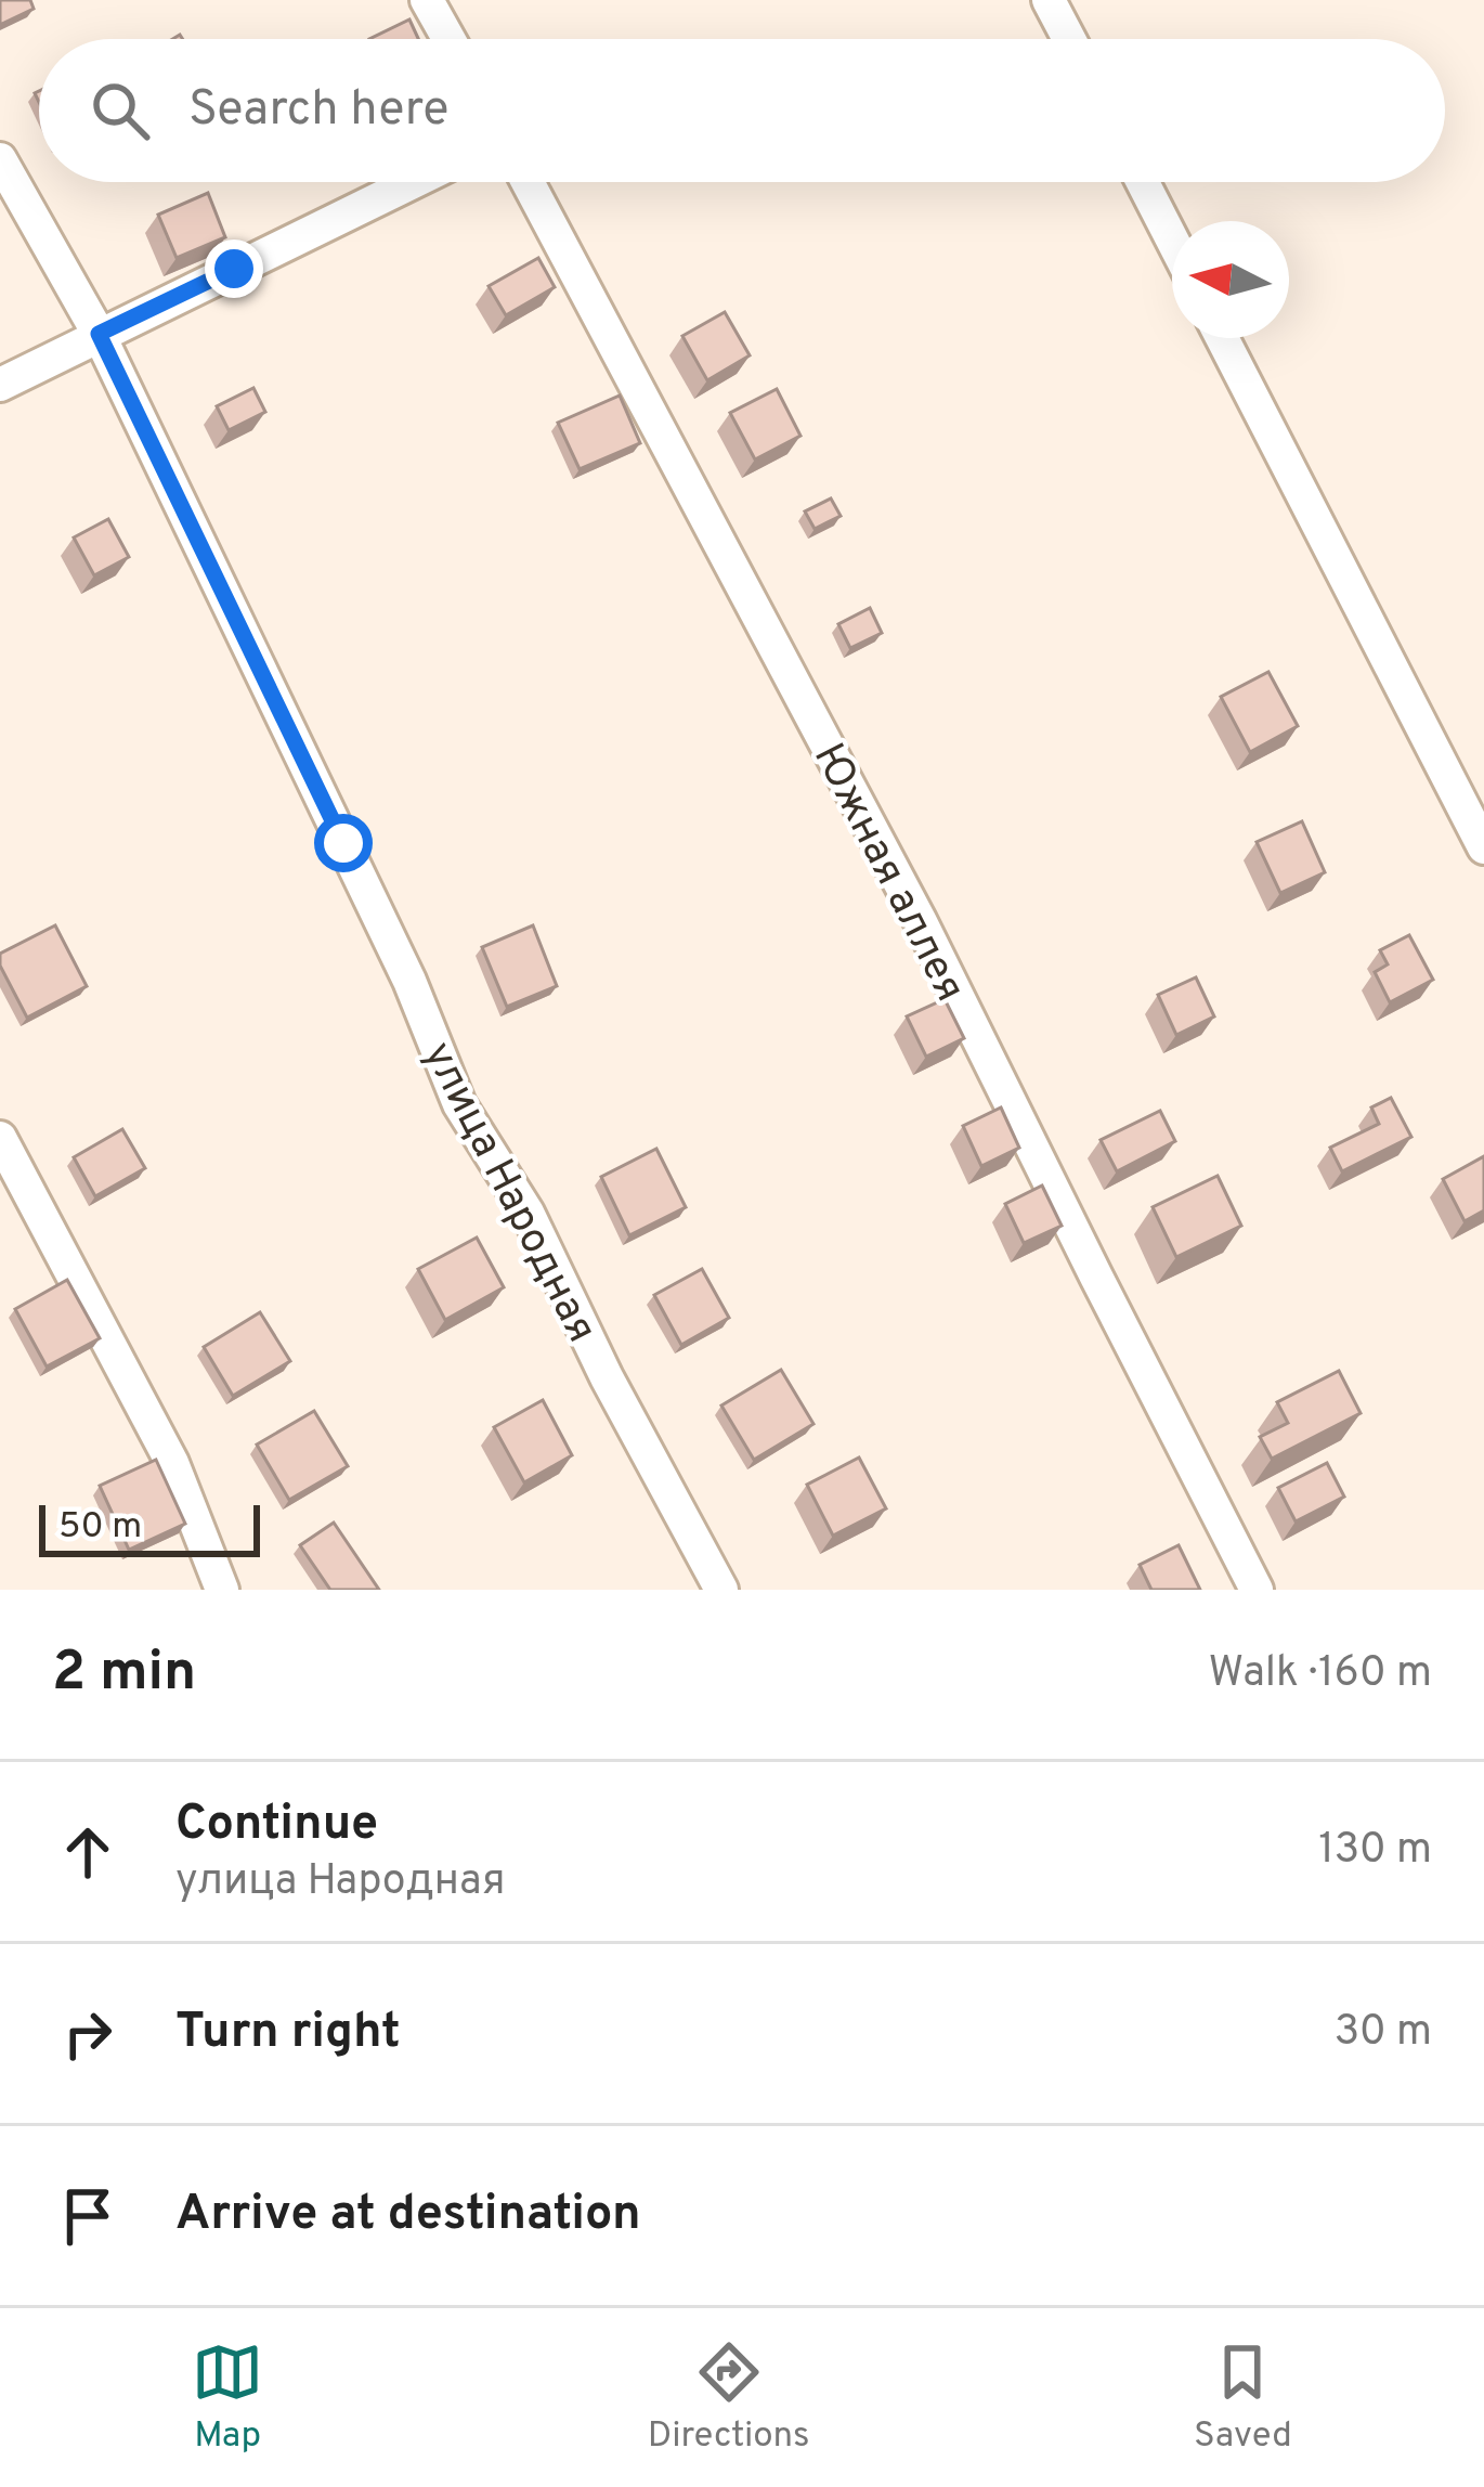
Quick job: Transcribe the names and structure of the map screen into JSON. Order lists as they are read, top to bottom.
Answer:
{
  "streets": {
    "street": ["Южная аллея", "улица Народная"]
  },
  "scale_bar": "50 m",
  "north": "left",
  "page": {
    "search": "Search here",
    "scale": "50 m",
    "heading": ["2 min", "Walk · 160 m"],
    "list": [
      ["Continue", "улица Народная", "130 m"],
      ["Turn right", "30 m"],
      "Arrive at destination"
    ],
    "nav": ["Map", "Directions", "Saved"]
  }
}
